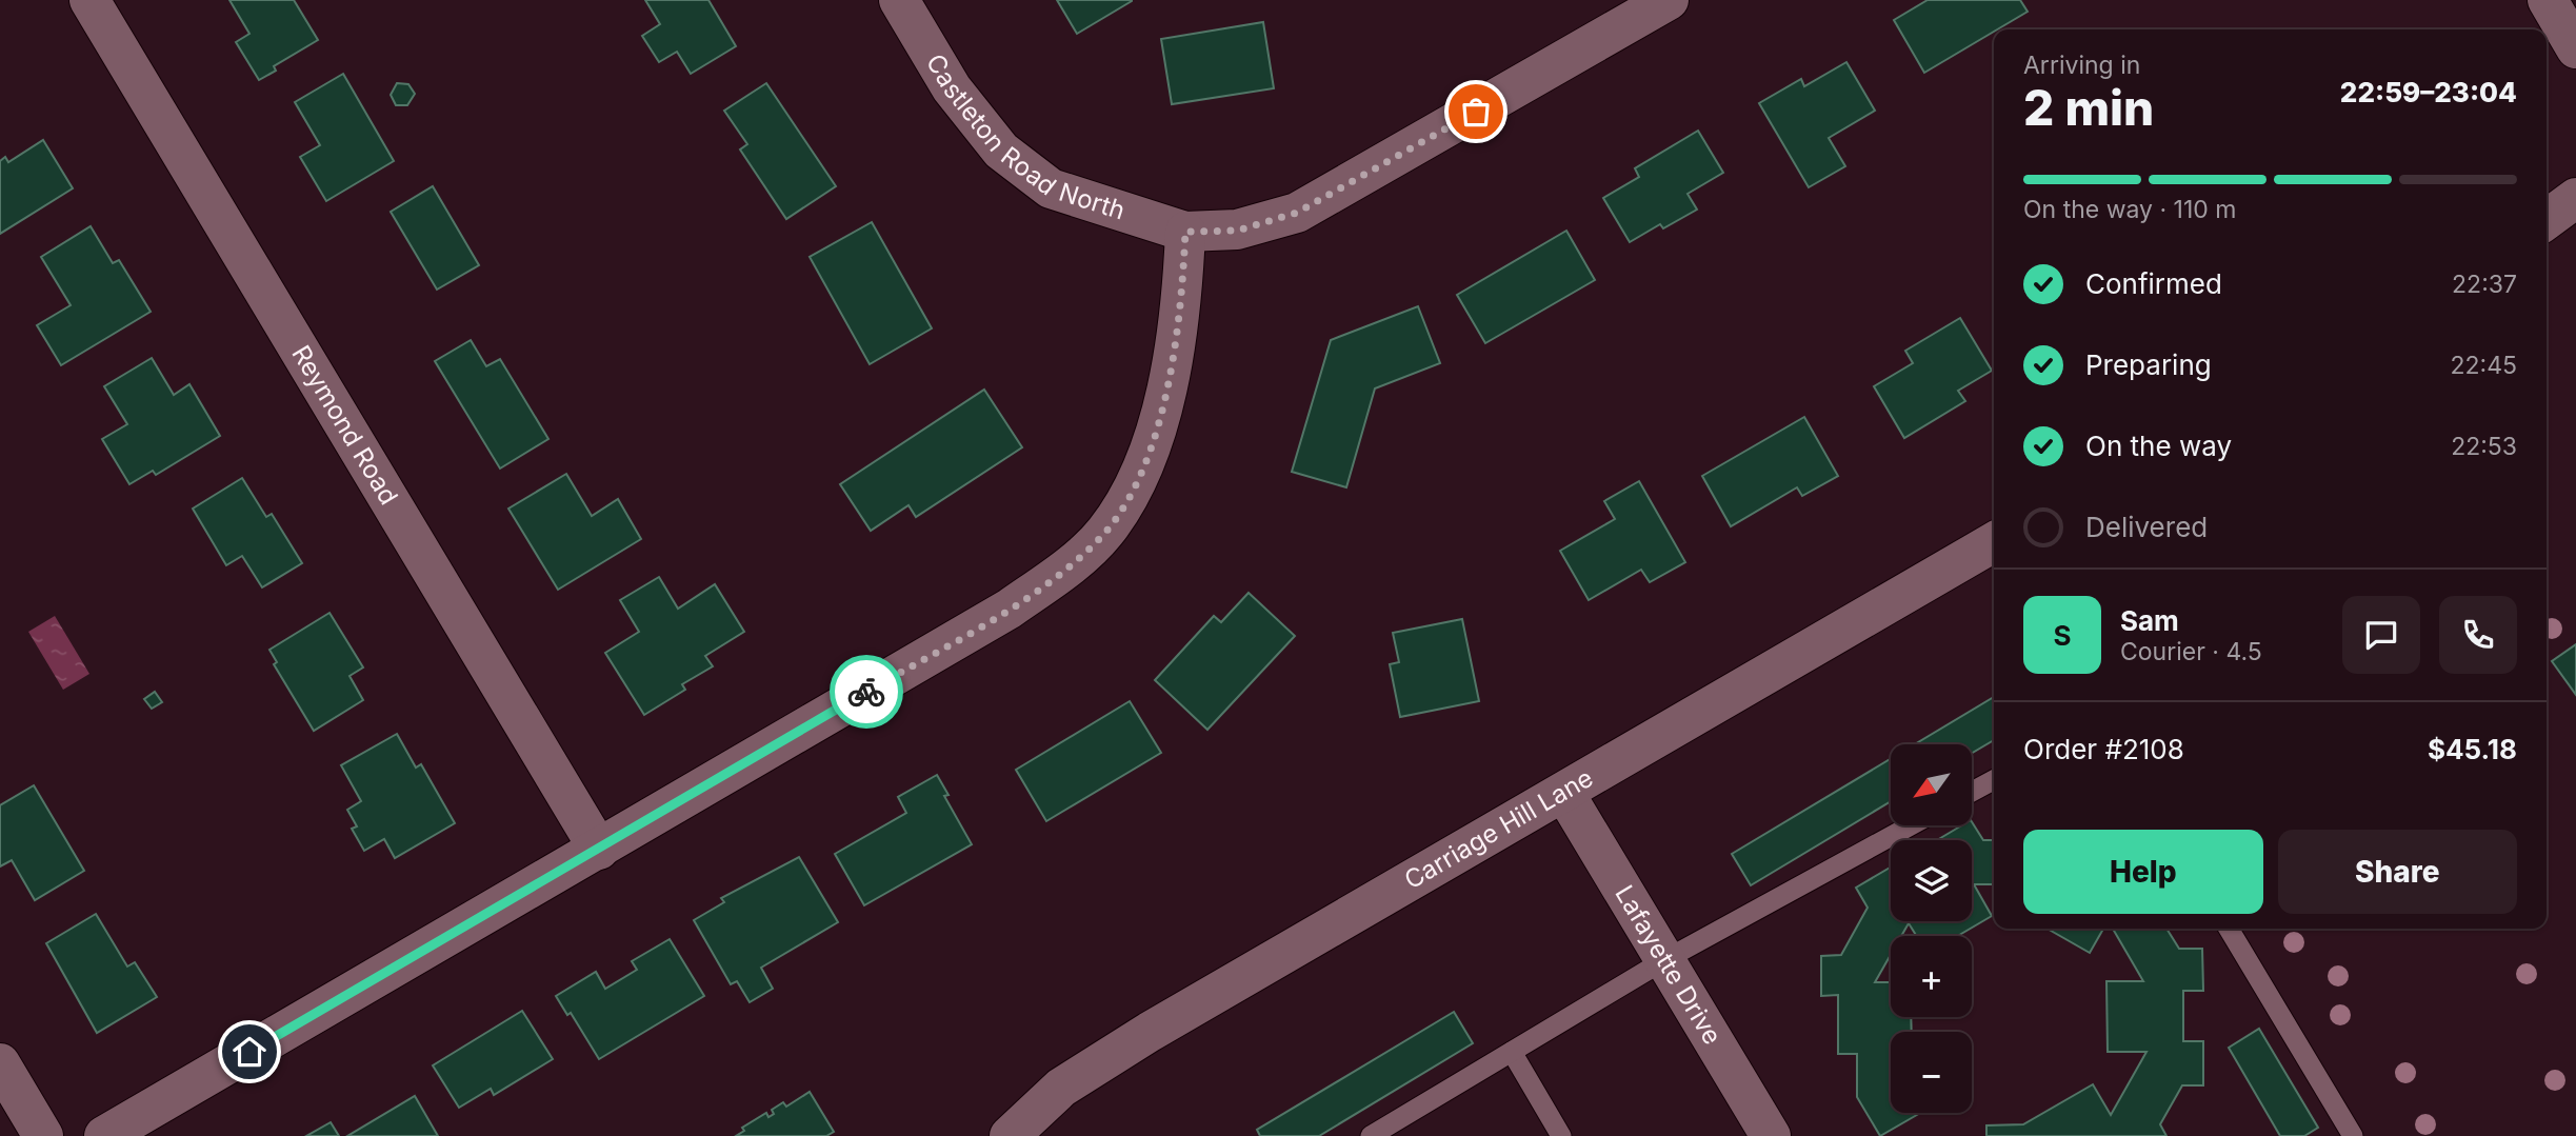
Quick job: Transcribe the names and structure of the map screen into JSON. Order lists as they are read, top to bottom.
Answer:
{
  "streets": {
    "street": [
      "Castleton Road North",
      "Reymond Road",
      "Carriage Hill Lane",
      "Lafayette Drive"
    ]
  },
  "crossings": [
    ["Carriage Hill Lane", "Lafayette Drive"]
  ],
  "north": "bottom left",
  "page": {
    "heading": ["2 min", "Arriving in", "22:59–23:04"],
    "panel": [
      "Sam",
      "Courier · 4.5",
      "Order #2108",
      "$45.18"
    ],
    "bar": "On the way · 110 m",
    "list": [
      ["Confirmed", "22:37"],
      ["Preparing", "22:45"],
      ["On the way", "22:53"],
      "Delivered"
    ],
    "round": "S",
    "map_buttons": ["+", "−"],
    "buttons": ["Help", "Share"]
  }
}
